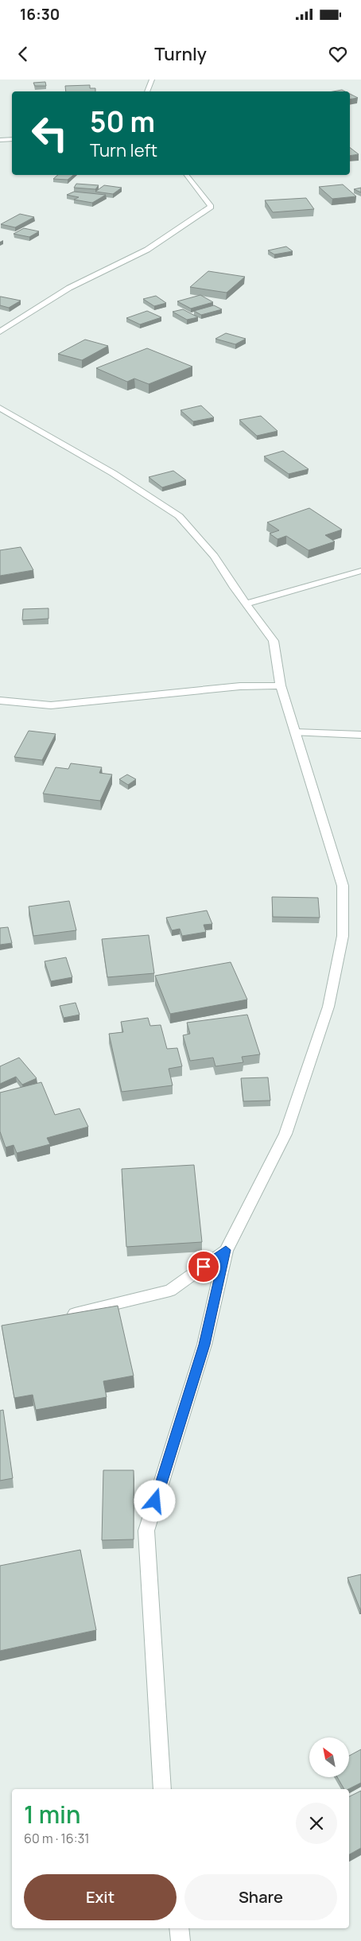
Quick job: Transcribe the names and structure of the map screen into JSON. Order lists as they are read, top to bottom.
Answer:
{
  "north": "top left",
  "page": {
    "status": "16:30",
    "header": "Turnly",
    "turn": ["50 m", "Turn left"],
    "heading": ["1 min", "60 m · 16:31"],
    "buttons": ["Exit", "Share"]
  }
}
